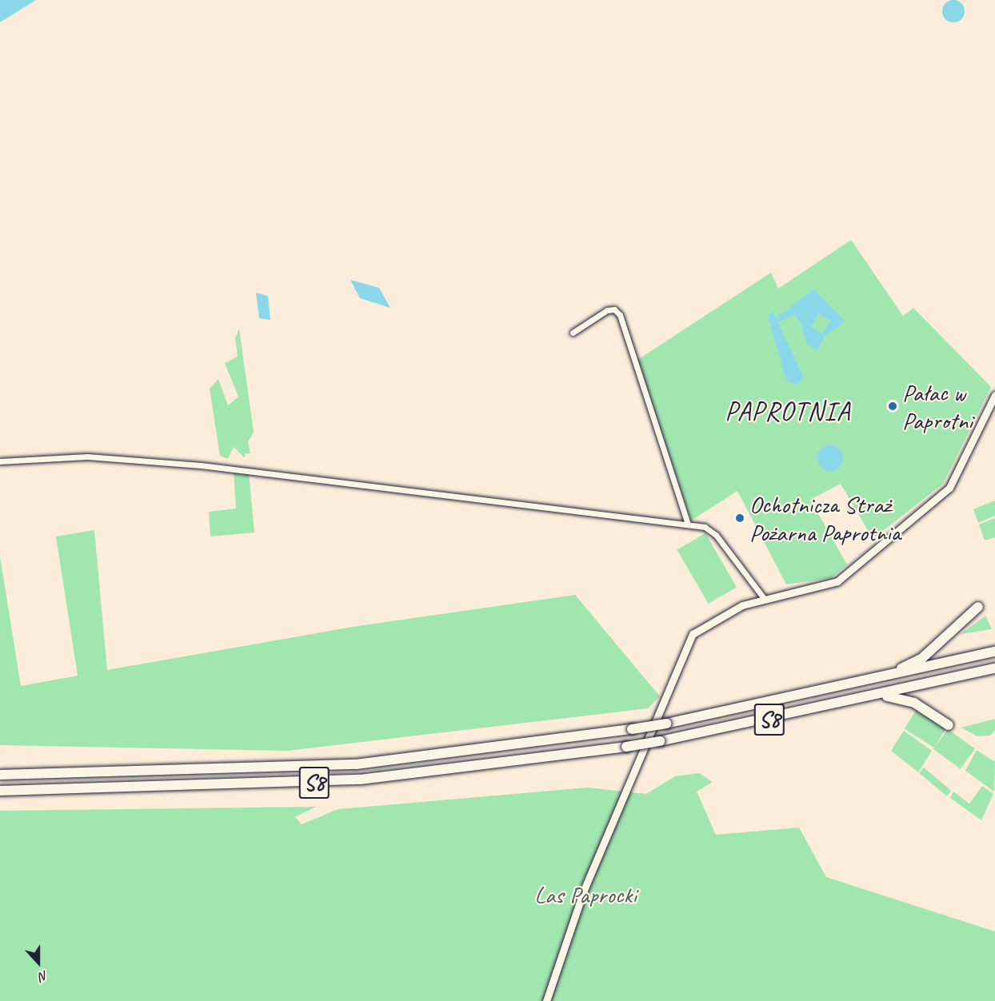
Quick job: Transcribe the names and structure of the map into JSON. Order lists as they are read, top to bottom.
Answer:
{
  "streets": {
    "highway": ["S8"]
  },
  "districts": ["PAPROTNIA"],
  "parks": ["Las Paprocki"],
  "places": ["Pałac w Paprotni", "Ochotnicza Straż Pożarna Paprotnia"],
  "north": "bottom"
}
